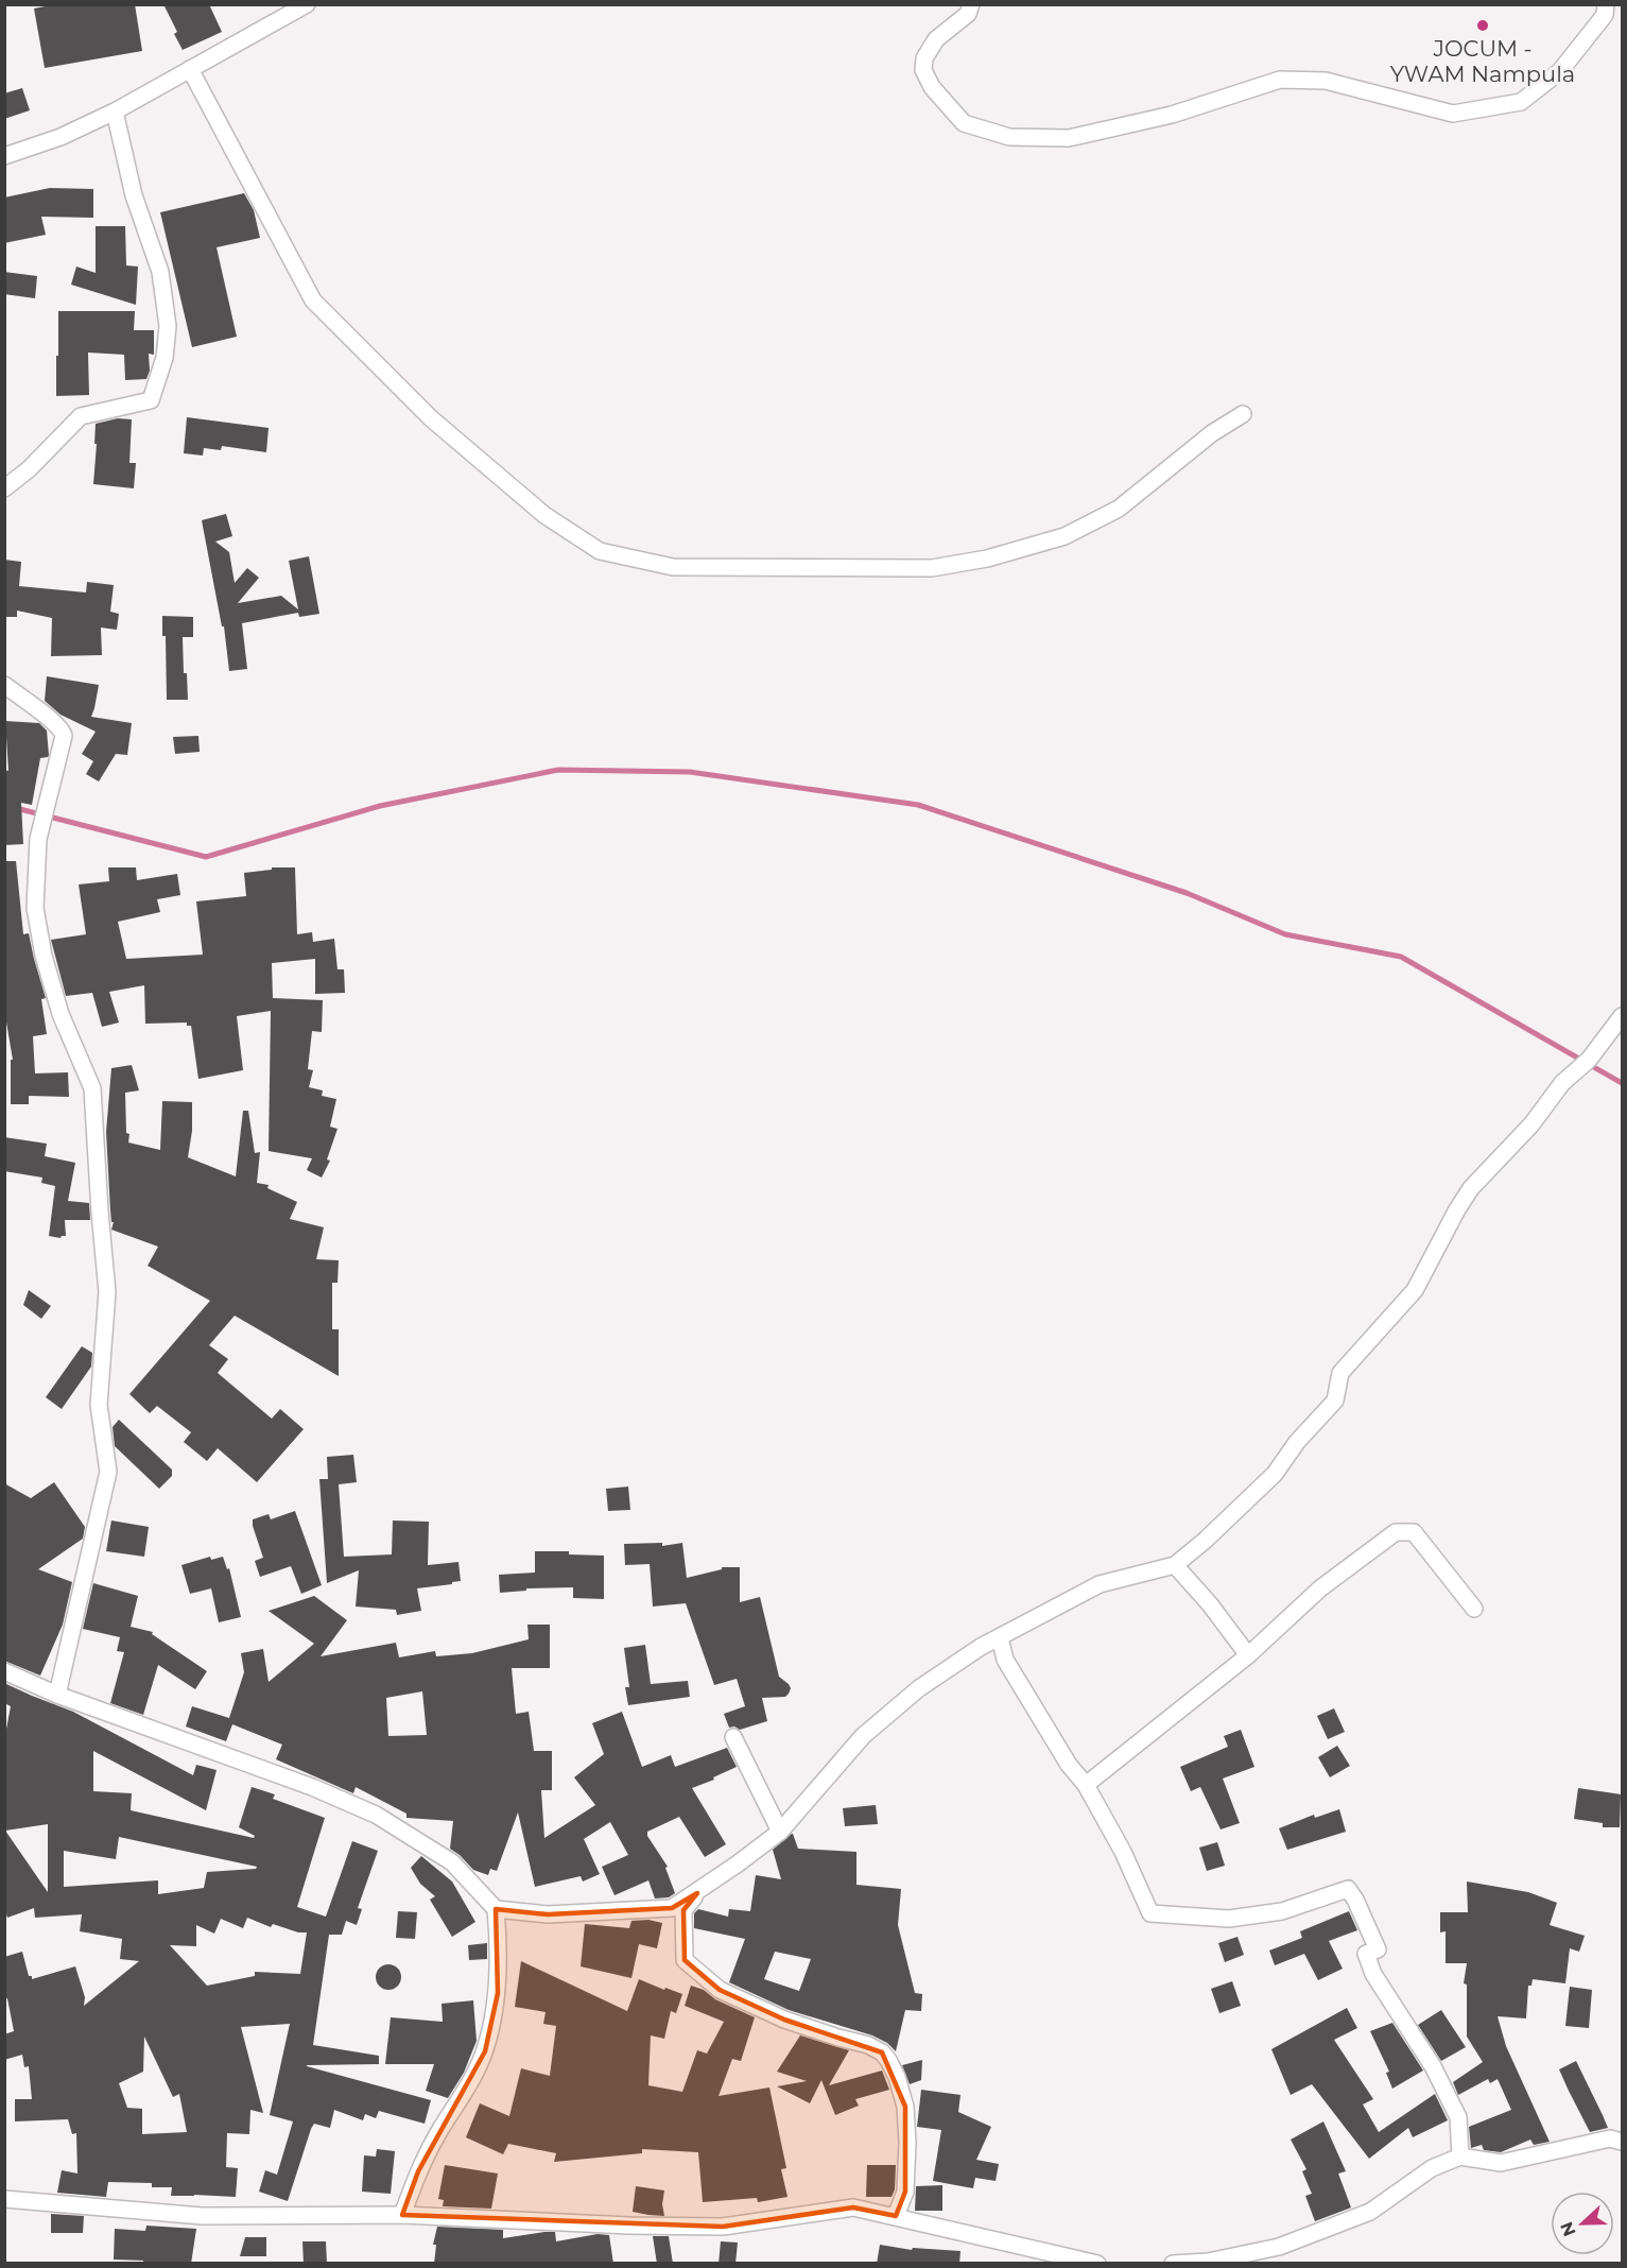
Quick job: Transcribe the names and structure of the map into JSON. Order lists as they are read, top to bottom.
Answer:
{
  "places": ["JOCUM - YWAM Nampula"],
  "north": "left"
}
